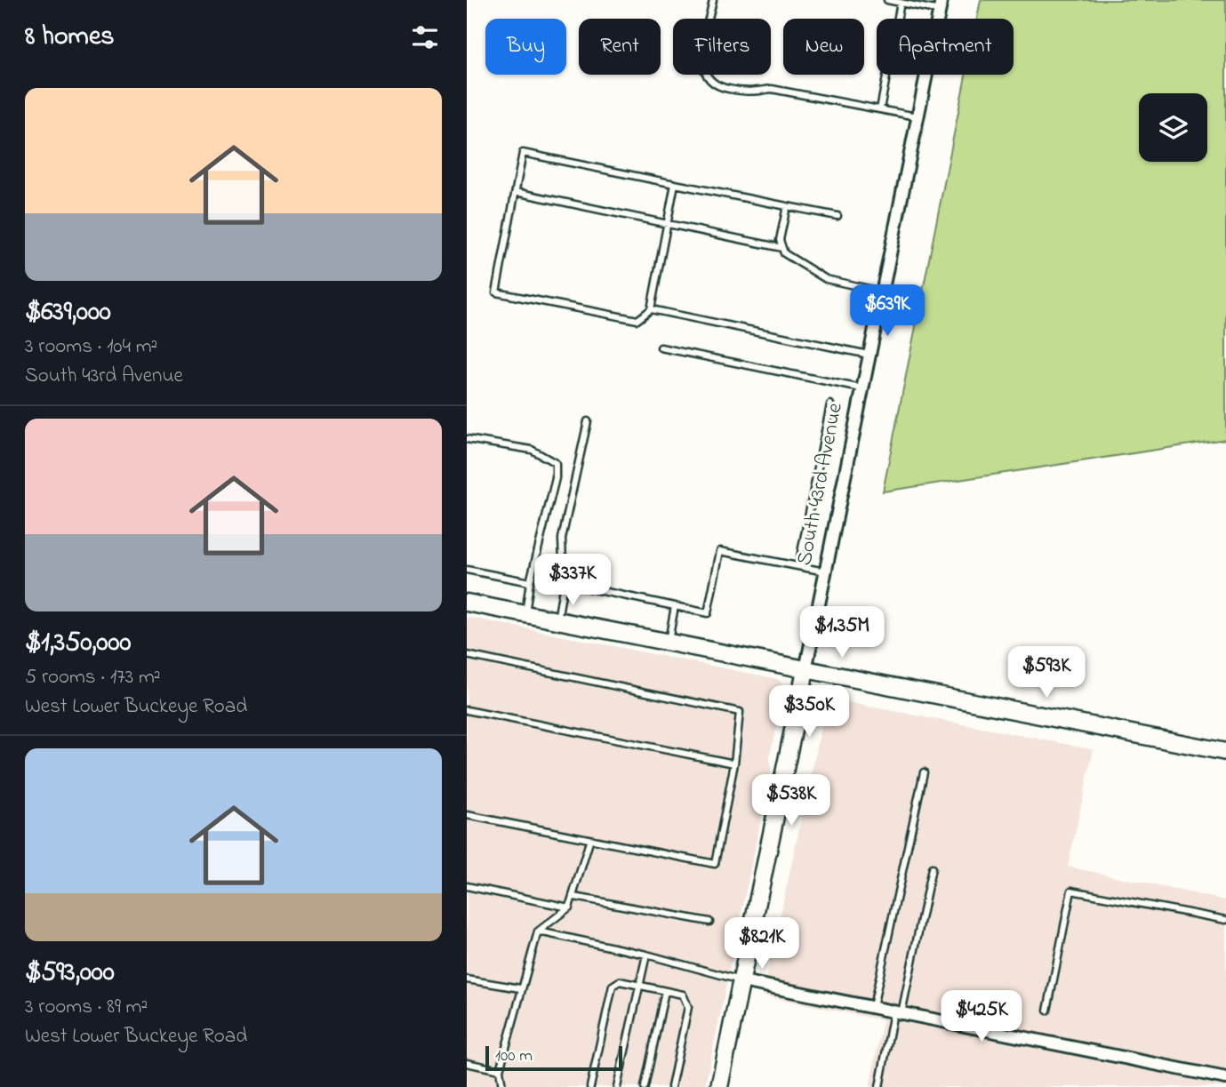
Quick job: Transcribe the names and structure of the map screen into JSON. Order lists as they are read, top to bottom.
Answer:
{
  "streets": {
    "main road": ["South 43rd Avenue"]
  },
  "scale_bar": "100 m",
  "page": {
    "heading": "8 homes",
    "chip": [
      "Buy",
      "Rent",
      "Filters",
      "New",
      "Apartment"
    ],
    "list": [
      {
        "name": "$639,000",
        "note": "3 rooms · 104 m² · South 43rd Avenue"
      },
      {
        "name": "$1,350,000",
        "note": "5 rooms · 173 m² · West Lower Buckeye Road"
      },
      {
        "name": "$593,000",
        "note": "3 rooms · 89 m² · West Lower Buckeye Road"
      }
    ],
    "price": [
      "$639K",
      "$337K",
      "$1.35M",
      "$593K",
      "$350K",
      "$538K",
      "$821K",
      "$425K"
    ],
    "scale": "100 m"
  }
}
